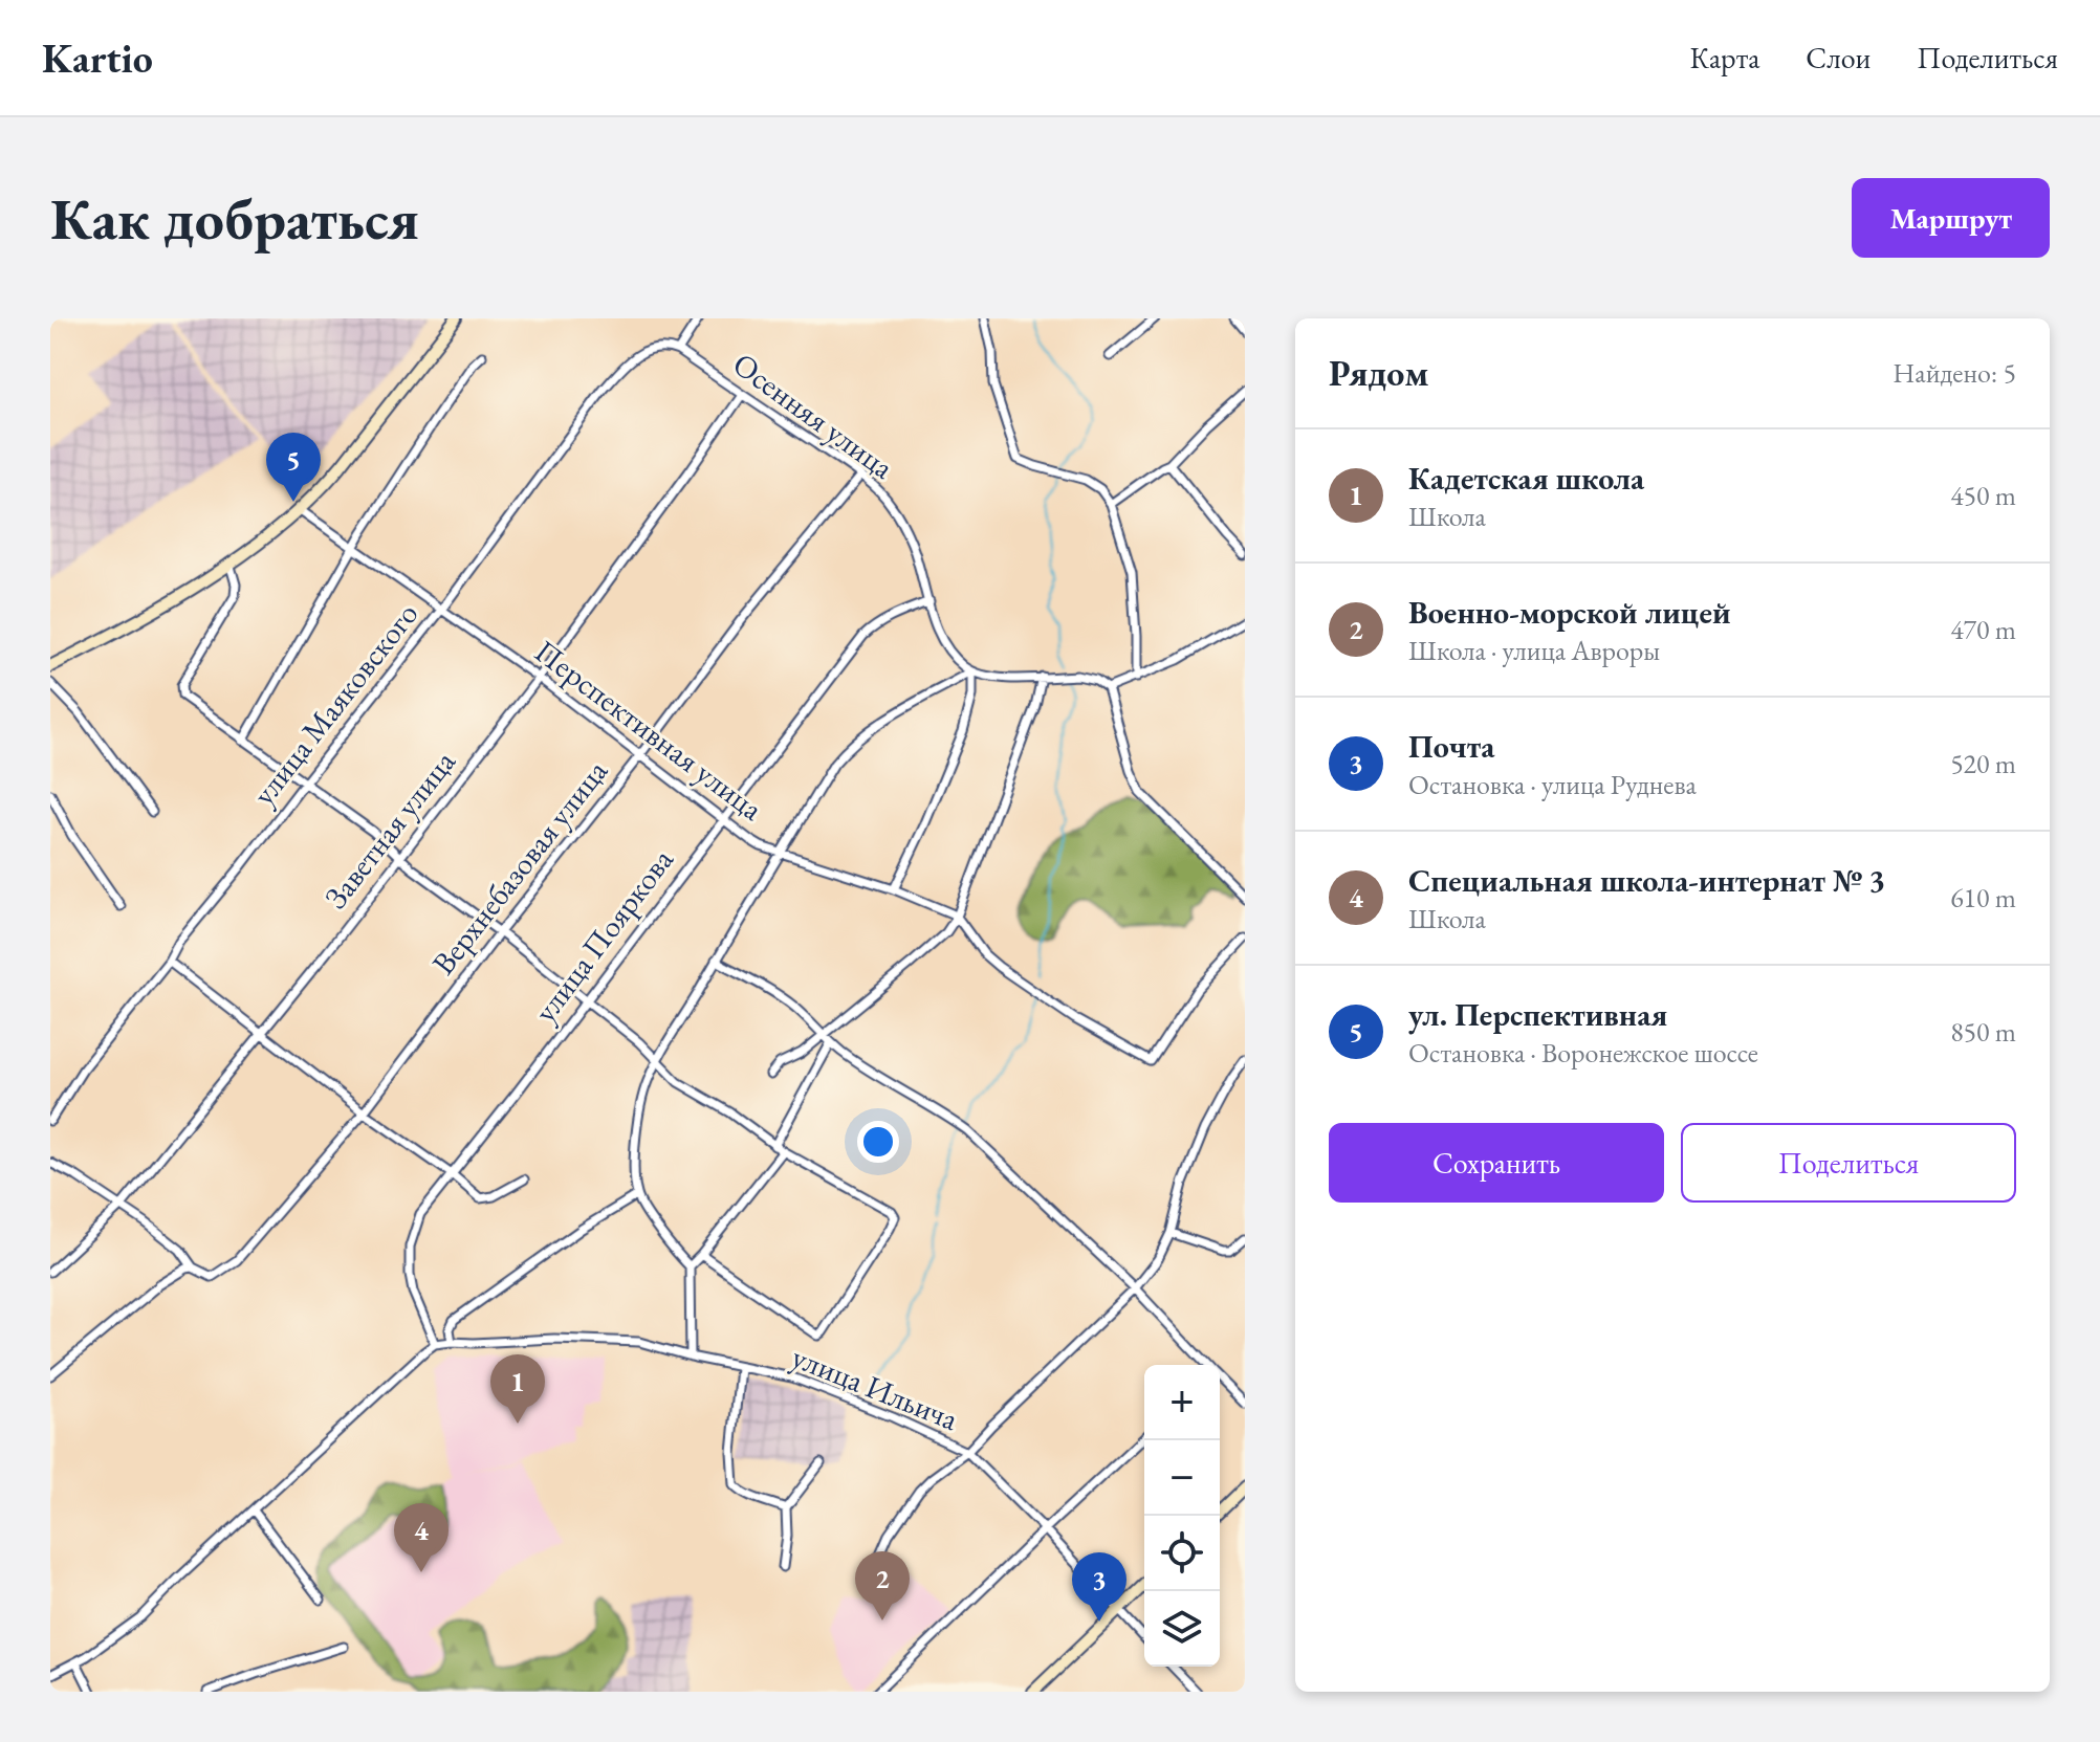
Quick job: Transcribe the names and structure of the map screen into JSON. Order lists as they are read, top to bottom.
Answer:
{
  "streets": {
    "street": [
      "Осенняя улица",
      "улица Маяковского",
      "Перспективная улица",
      "Заветная улица",
      "Верхнебазовая улица",
      "улица Пояркова",
      "улица Ильича"
    ]
  },
  "crossings": [
    ["Осенняя улица", "улица Маяковского"],
    ["Осенняя улица", "Заветная улица"],
    ["Осенняя улица", "Верхнебазовая улица"],
    ["Осенняя улица", "улица Пояркова"],
    ["улица Маяковского", "Перспективная улица"],
    ["Перспективная улица", "Заветная улица"],
    ["Перспективная улица", "Верхнебазовая улица"],
    ["Перспективная улица", "улица Пояркова"],
    ["улица Пояркова", "улица Ильича"]
  ],
  "page": {
    "header": "Kartio",
    "nav": ["Карта", "Слои", "Поделиться"],
    "buttons": [
      "Маршрут",
      ["Сохранить", "Поделиться"]
    ],
    "title": "Как добраться",
    "heading": ["Рядом", "Найдено: 5"],
    "list": [
      {
        "mark": "1",
        "name": "Кадетская школа",
        "note": "Школа",
        "value": "450 m"
      },
      {
        "mark": "2",
        "name": "Военно-морской лицей",
        "note": "Школа · улица Авроры",
        "value": "470 m"
      },
      {
        "mark": "3",
        "name": "Почта",
        "note": "Остановка · улица Руднева",
        "value": "520 m"
      },
      {
        "mark": "4",
        "name": "Специальная школа-интернат № 3",
        "note": "Школа",
        "value": "610 m"
      },
      {
        "mark": "5",
        "name": "ул. Перспективная",
        "note": "Остановка · Воронежское шоссе",
        "value": "850 m"
      }
    ],
    "pins": [
      "5",
      "1",
      "4",
      "2",
      "3"
    ],
    "map_buttons": ["+", "−"]
  }
}
